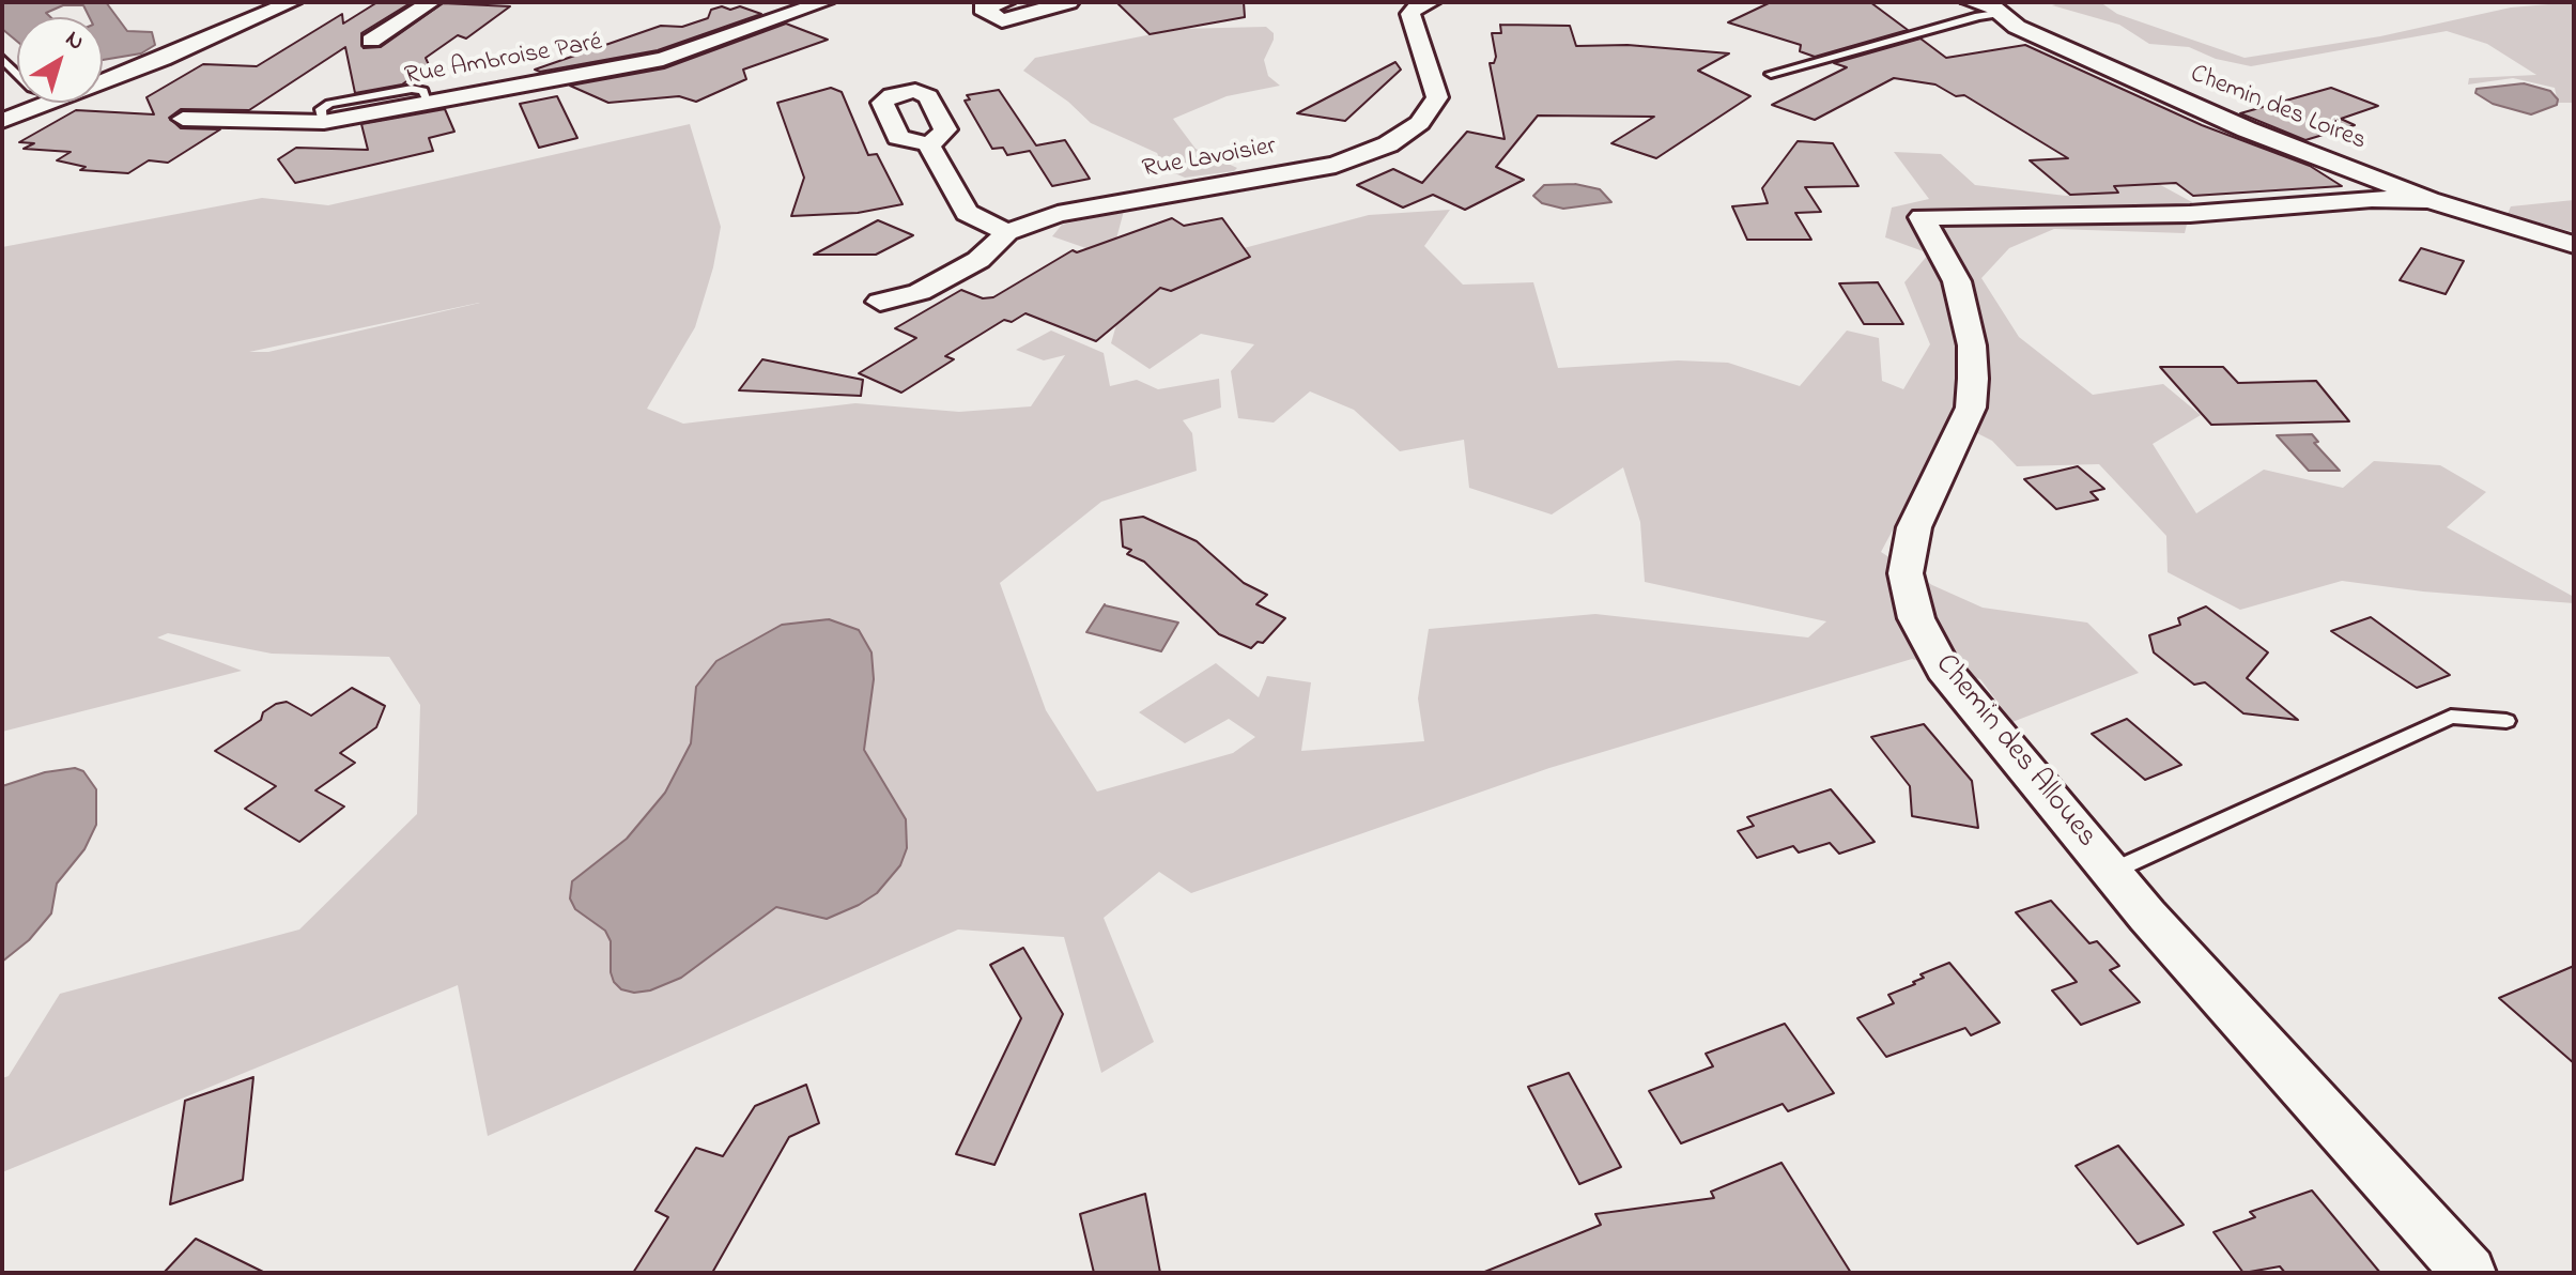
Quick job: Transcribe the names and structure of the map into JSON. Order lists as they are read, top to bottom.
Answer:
{
  "streets": {
    "street": [
      "Rue Ambroise Paré",
      "Chemin des Loires",
      "Rue Lavoisier",
      "Chemin des Alloues"
    ]
  },
  "crossings": [
    ["Chemin des Loires", "Chemin des Alloues"]
  ],
  "north": "top right"
}
